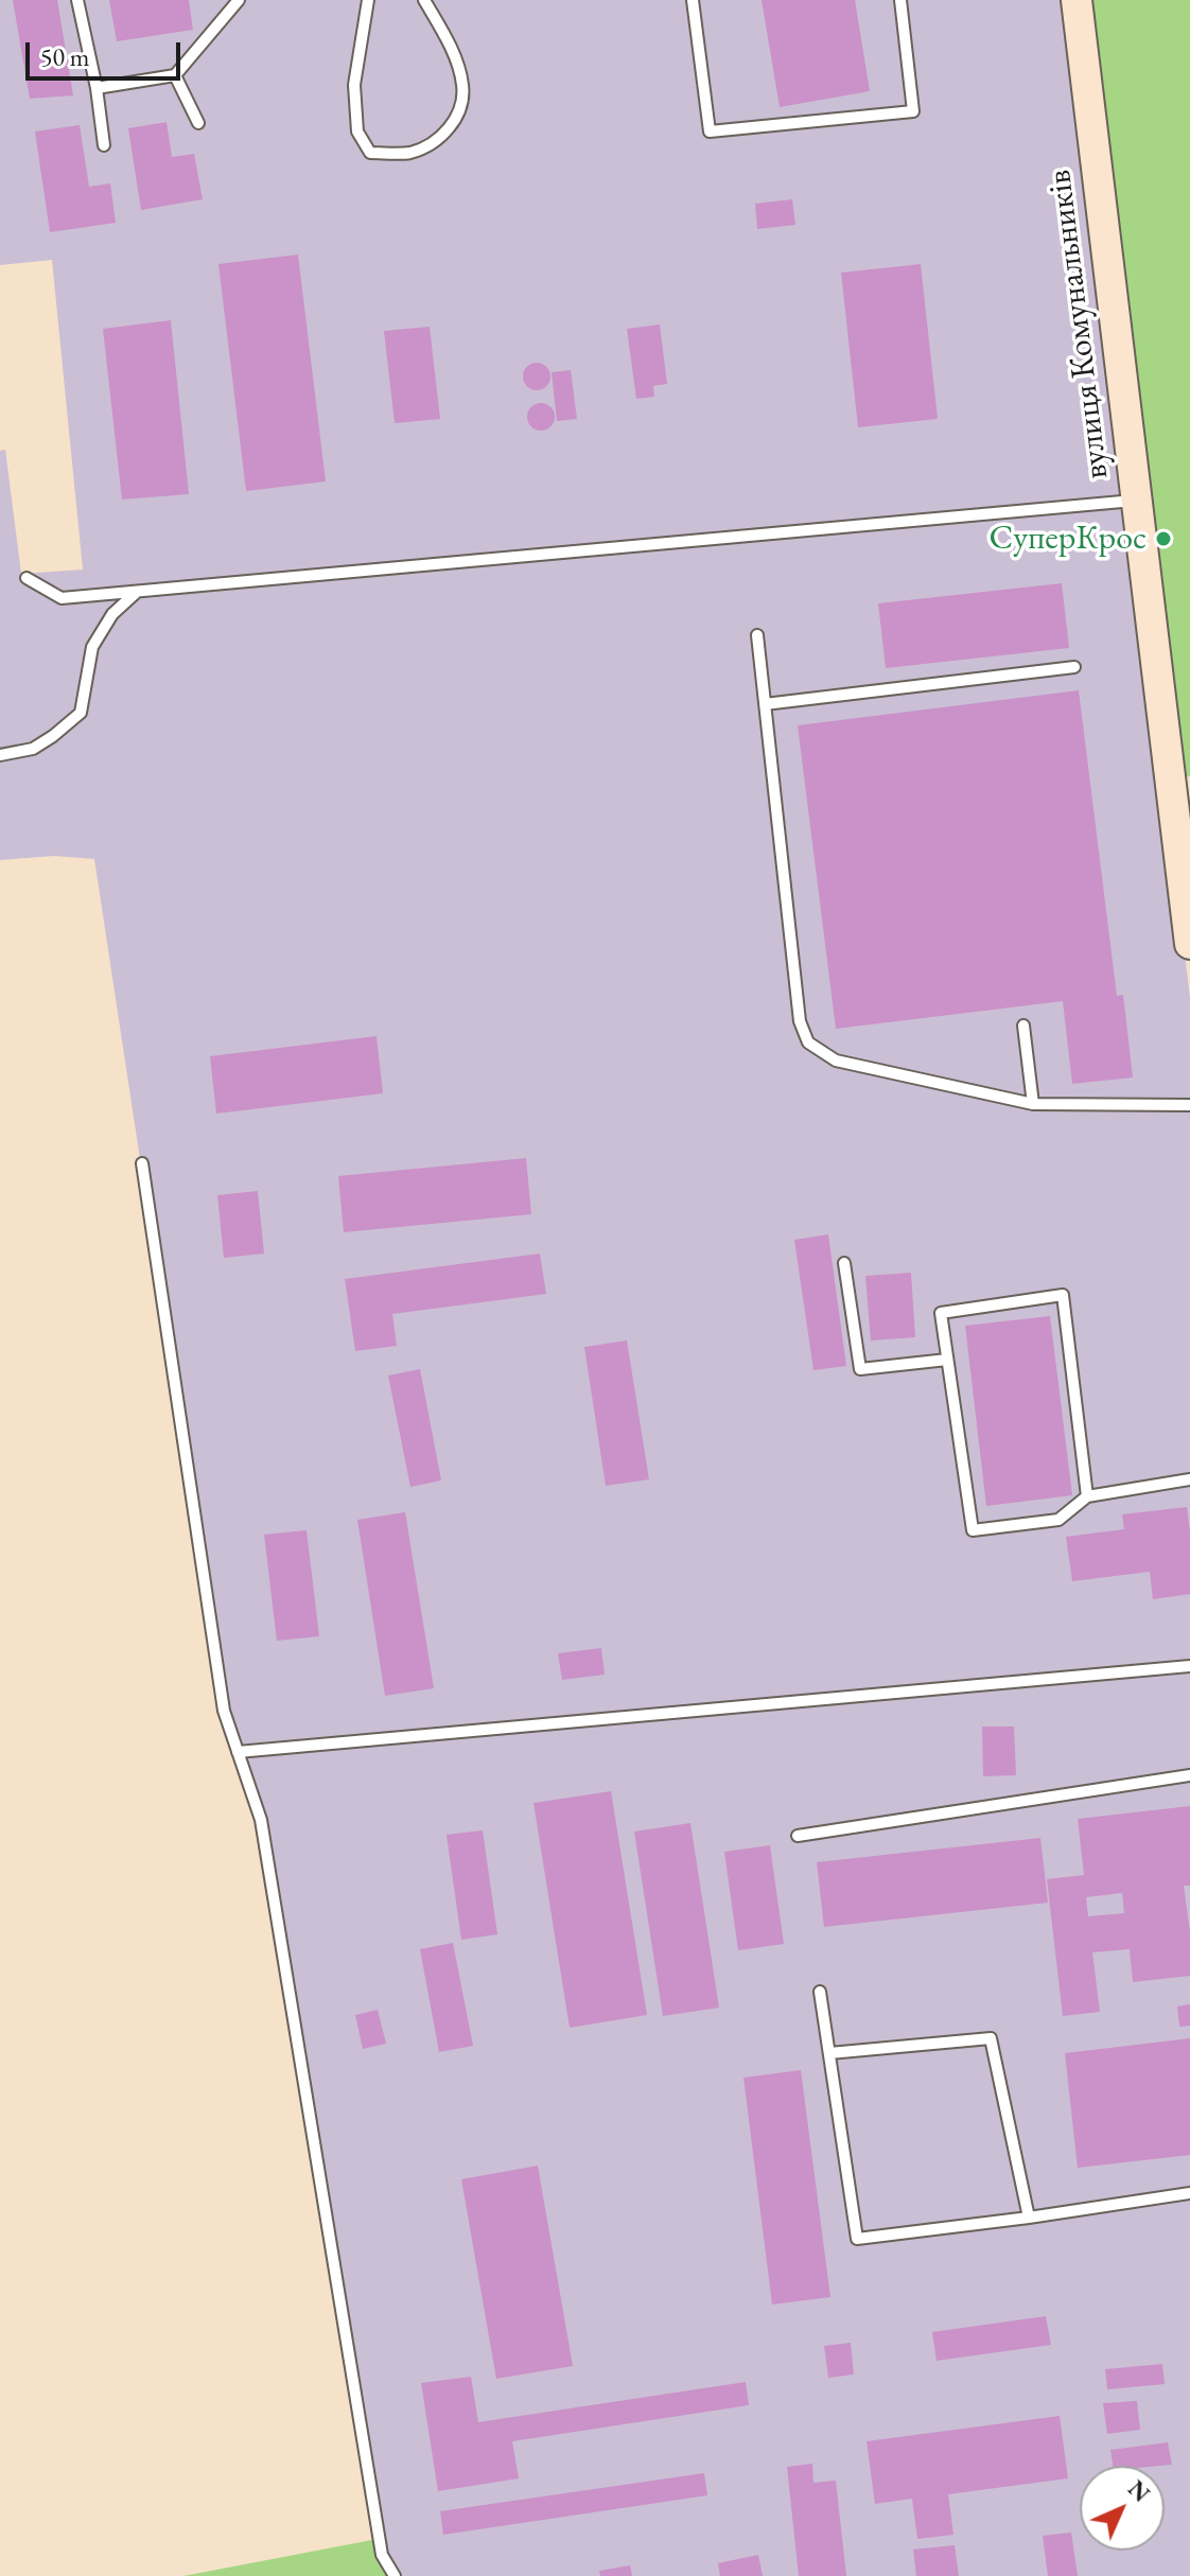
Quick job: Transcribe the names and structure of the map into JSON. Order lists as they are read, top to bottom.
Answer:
{
  "streets": {
    "street": ["вулиця Комунальників"]
  },
  "places": ["СуперКрос"],
  "scale_bar": "50 m",
  "north": "top right"
}
